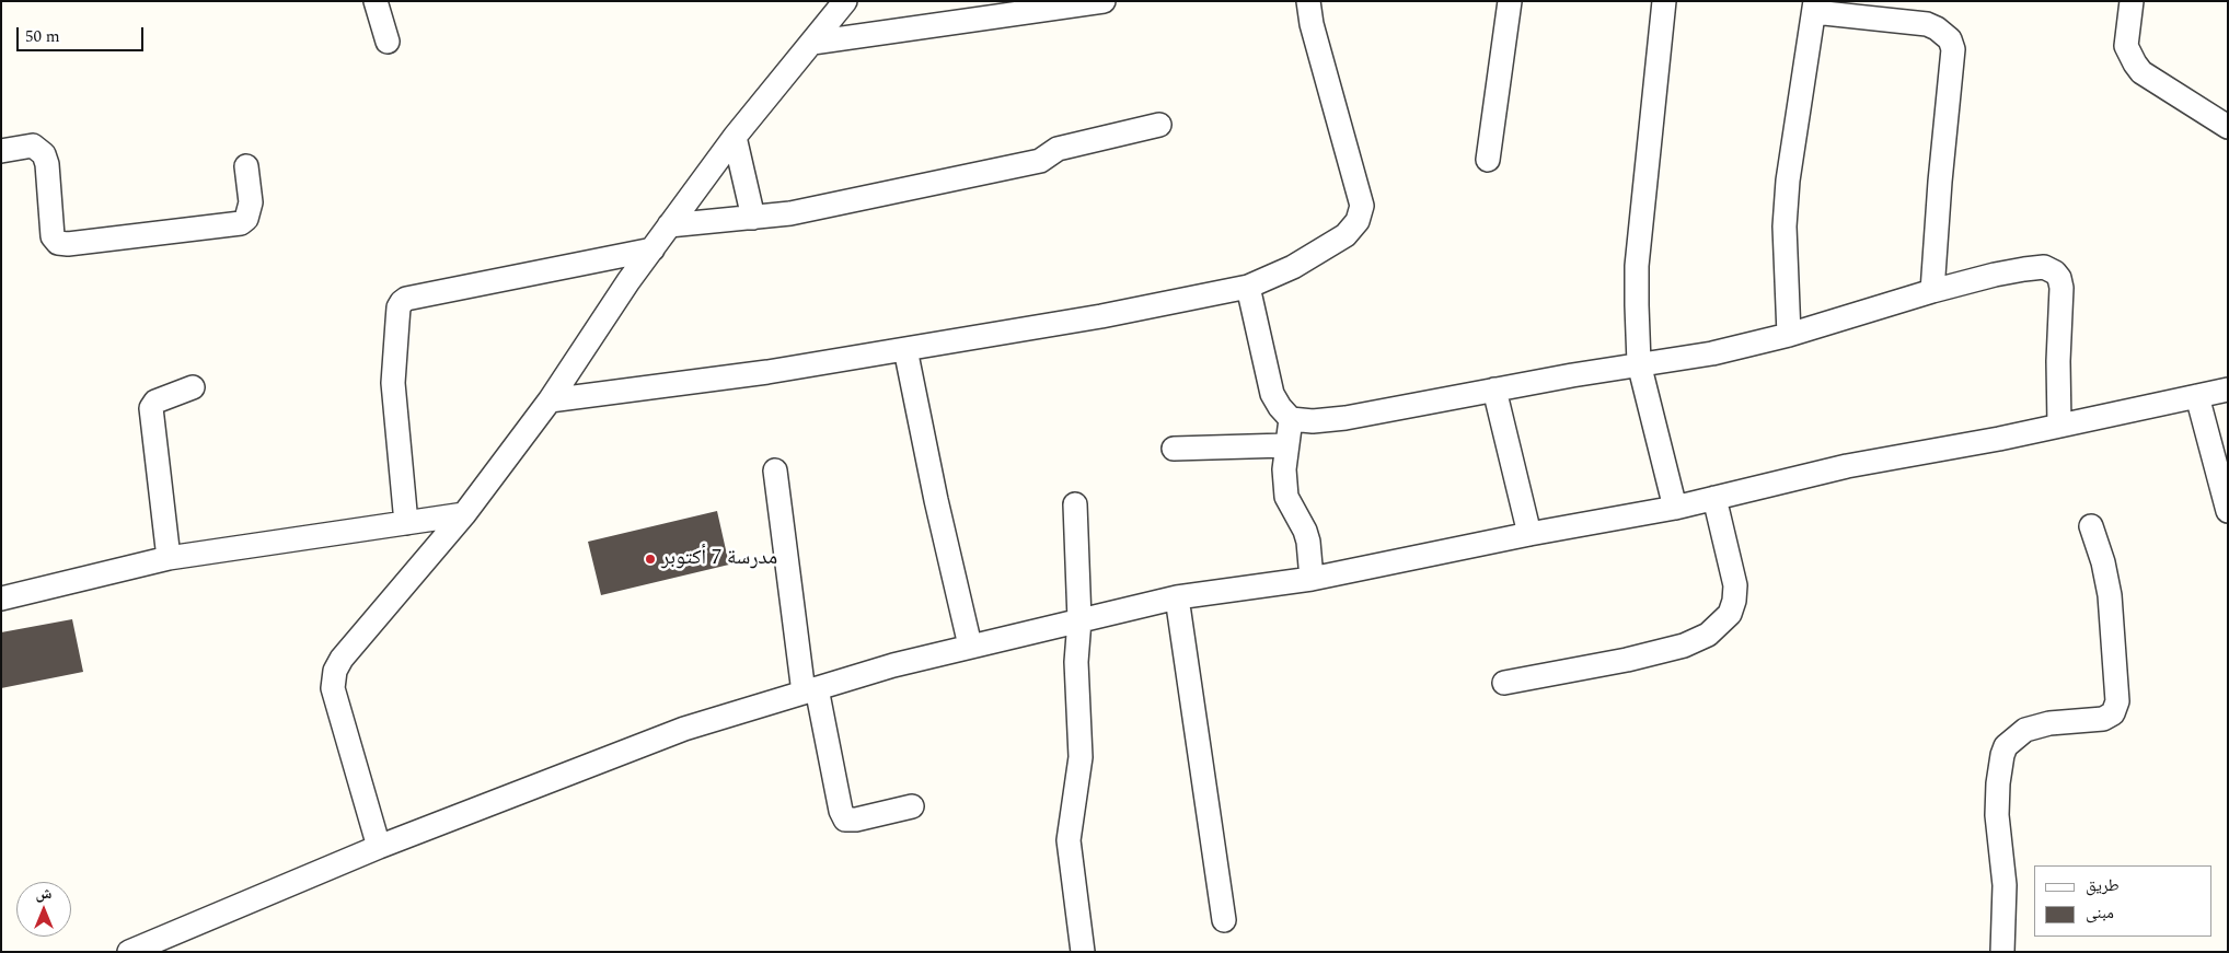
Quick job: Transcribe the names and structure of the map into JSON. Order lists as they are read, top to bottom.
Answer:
{
  "places": ["مدرسة 7 أكتوبر"],
  "legend": ["طريق", "مبنى"],
  "scale_bar": "50 m",
  "north": "top"
}
